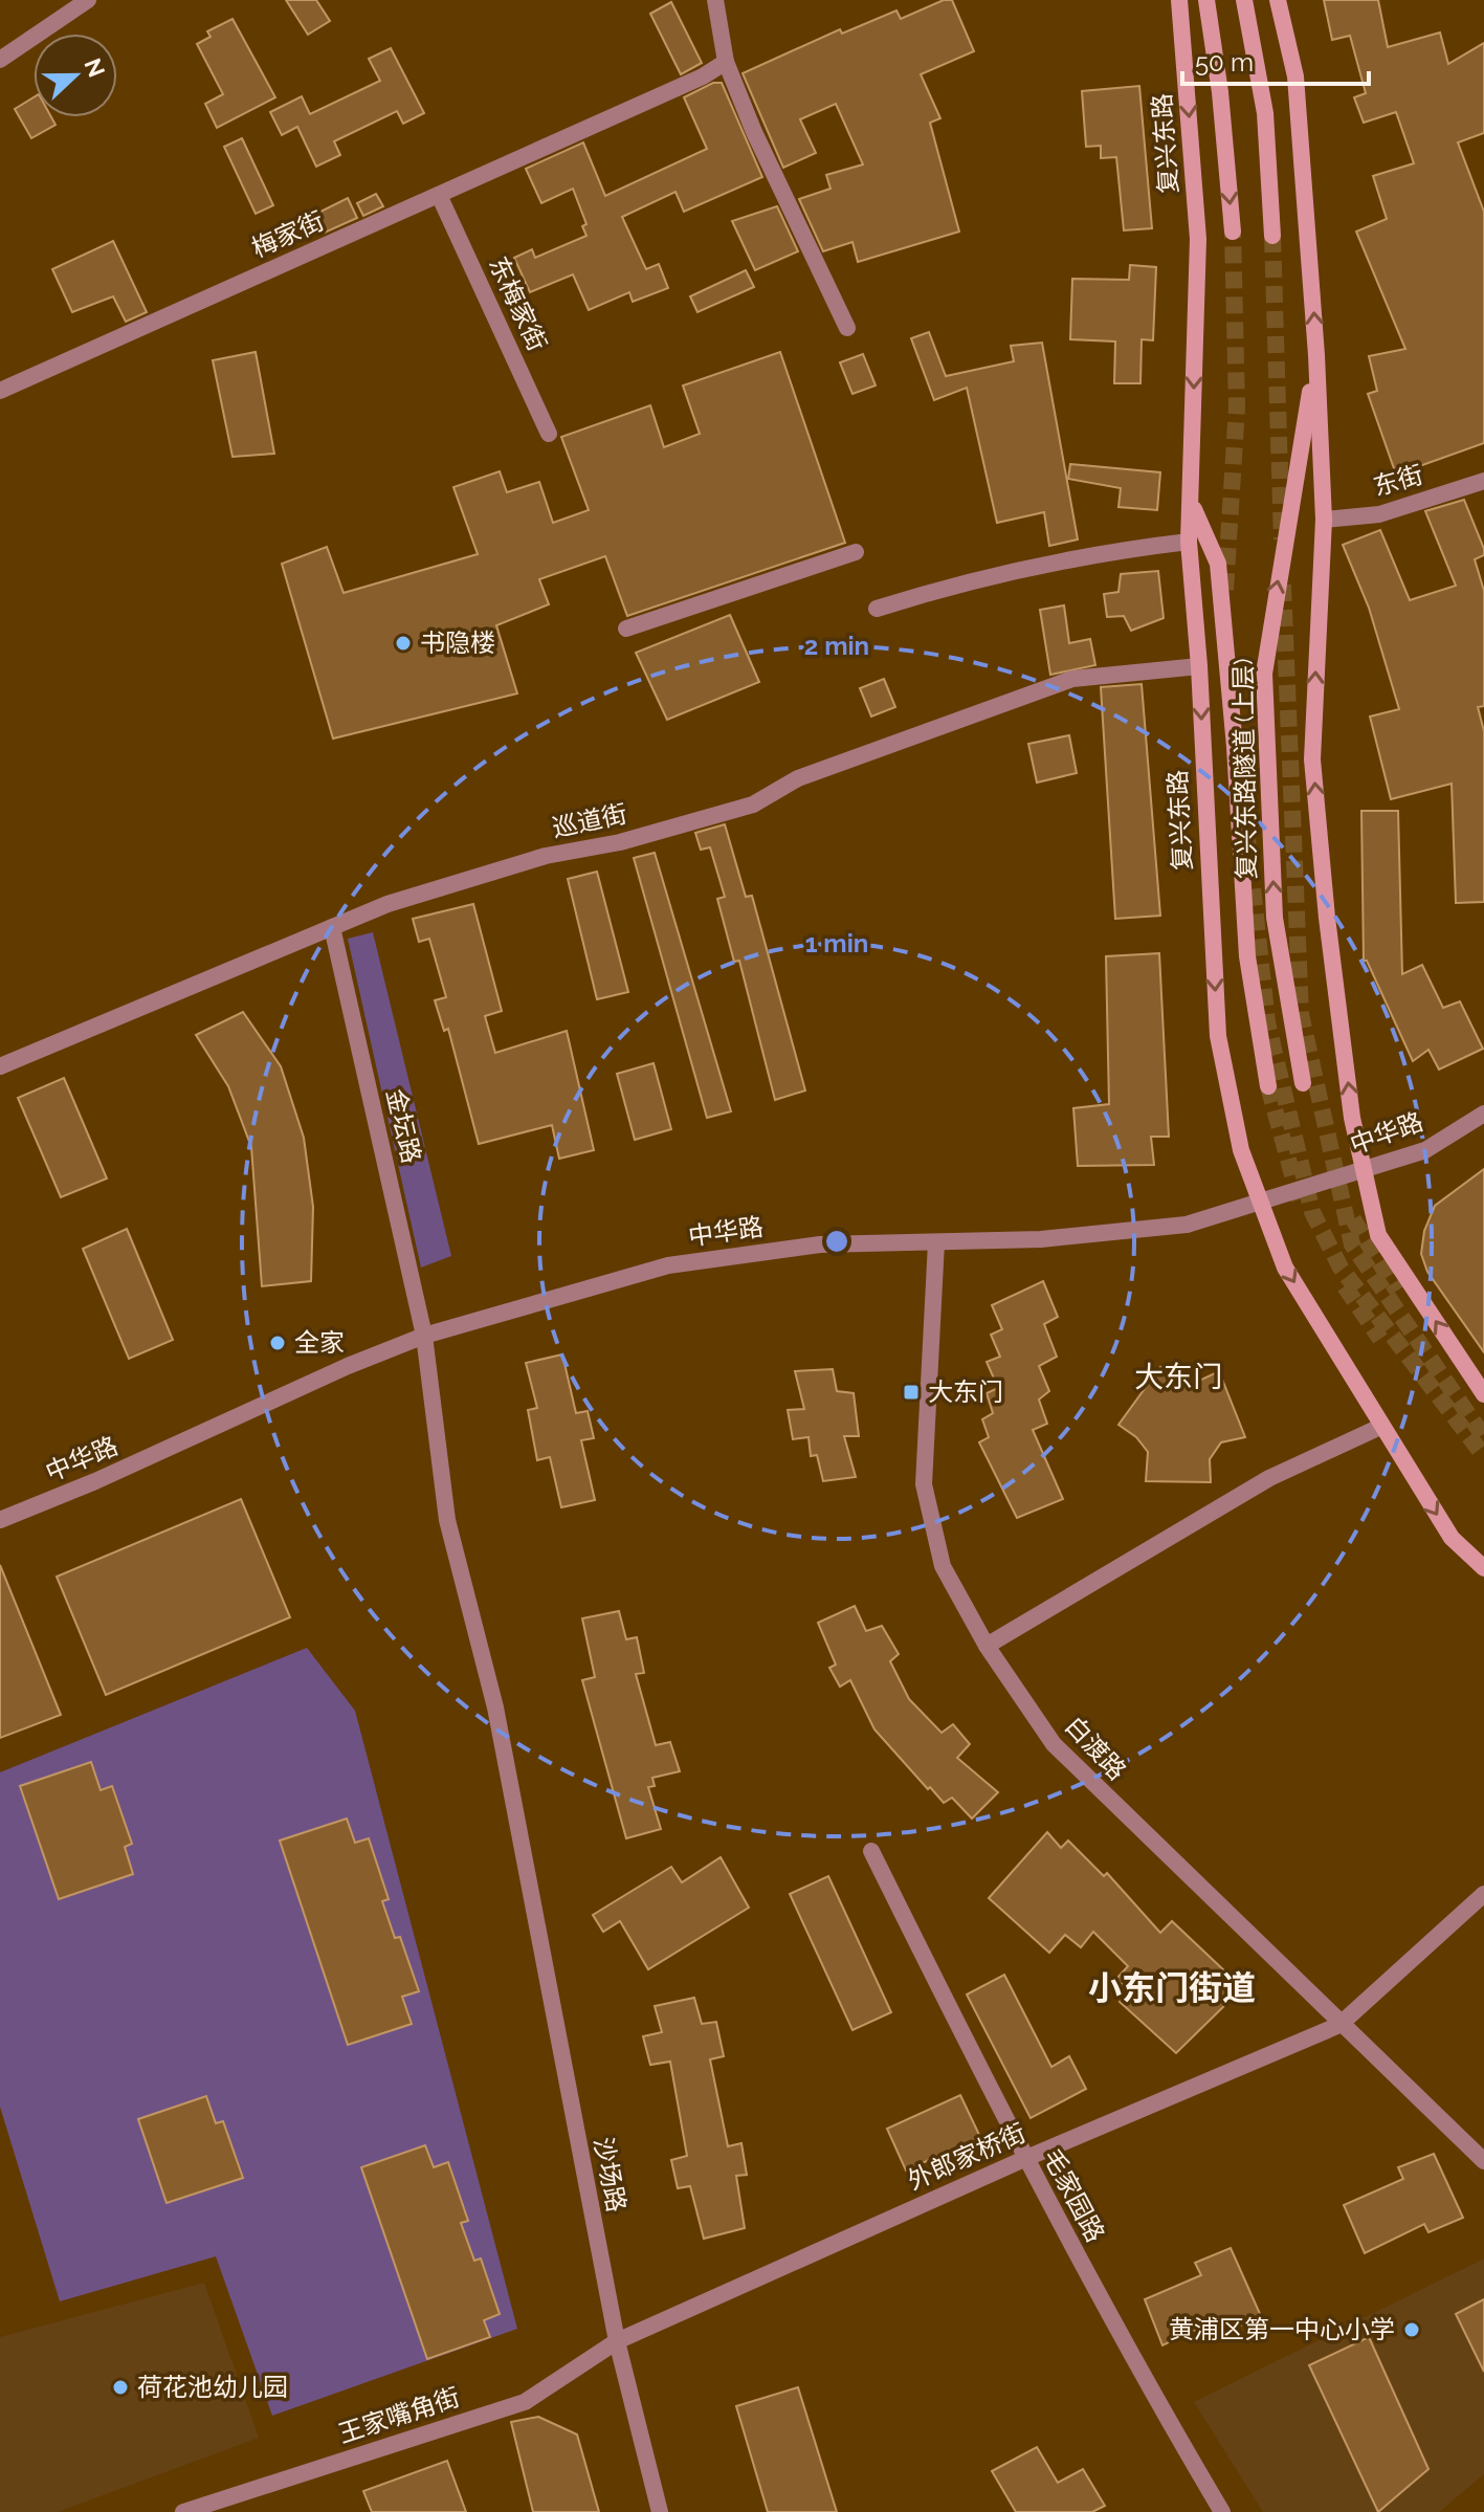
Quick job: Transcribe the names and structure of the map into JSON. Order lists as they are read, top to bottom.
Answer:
{
  "streets": {
    "main road": ["复兴东路", "复兴东路隧道 (上层)"],
    "street": [
      "梅家街",
      "东梅家街",
      "东街",
      "巡道街",
      "金坛路",
      "中华路",
      "白渡路",
      "外郎家桥街",
      "沙场路",
      "毛家园路",
      "王家嘴角街"
    ]
  },
  "crossings": [
    ["复兴东路", "复兴东路隧道 (上层)"],
    ["复兴东路", "巡道街"],
    ["复兴东路", "中华路"],
    ["梅家街", "东梅家街"],
    ["巡道街", "金坛路"],
    ["金坛路", "中华路"],
    ["金坛路", "沙场路"],
    ["中华路", "白渡路"],
    ["白渡路", "外郎家桥街"],
    ["外郎家桥街", "沙场路"],
    ["外郎家桥街", "毛家园路"],
    ["外郎家桥街", "王家嘴角街"],
    ["沙场路", "王家嘴角街"]
  ],
  "districts": ["大东门", "小东门街道"],
  "places": {
    "other": [
      "书隐楼",
      "全家",
      "黄浦区第一中心小学",
      "荷花池幼儿园"
    ],
    "transit": ["大东门"]
  },
  "scale_bar": "50 m",
  "north": "right",
  "rings": ["2 min", "1 min"]
}
